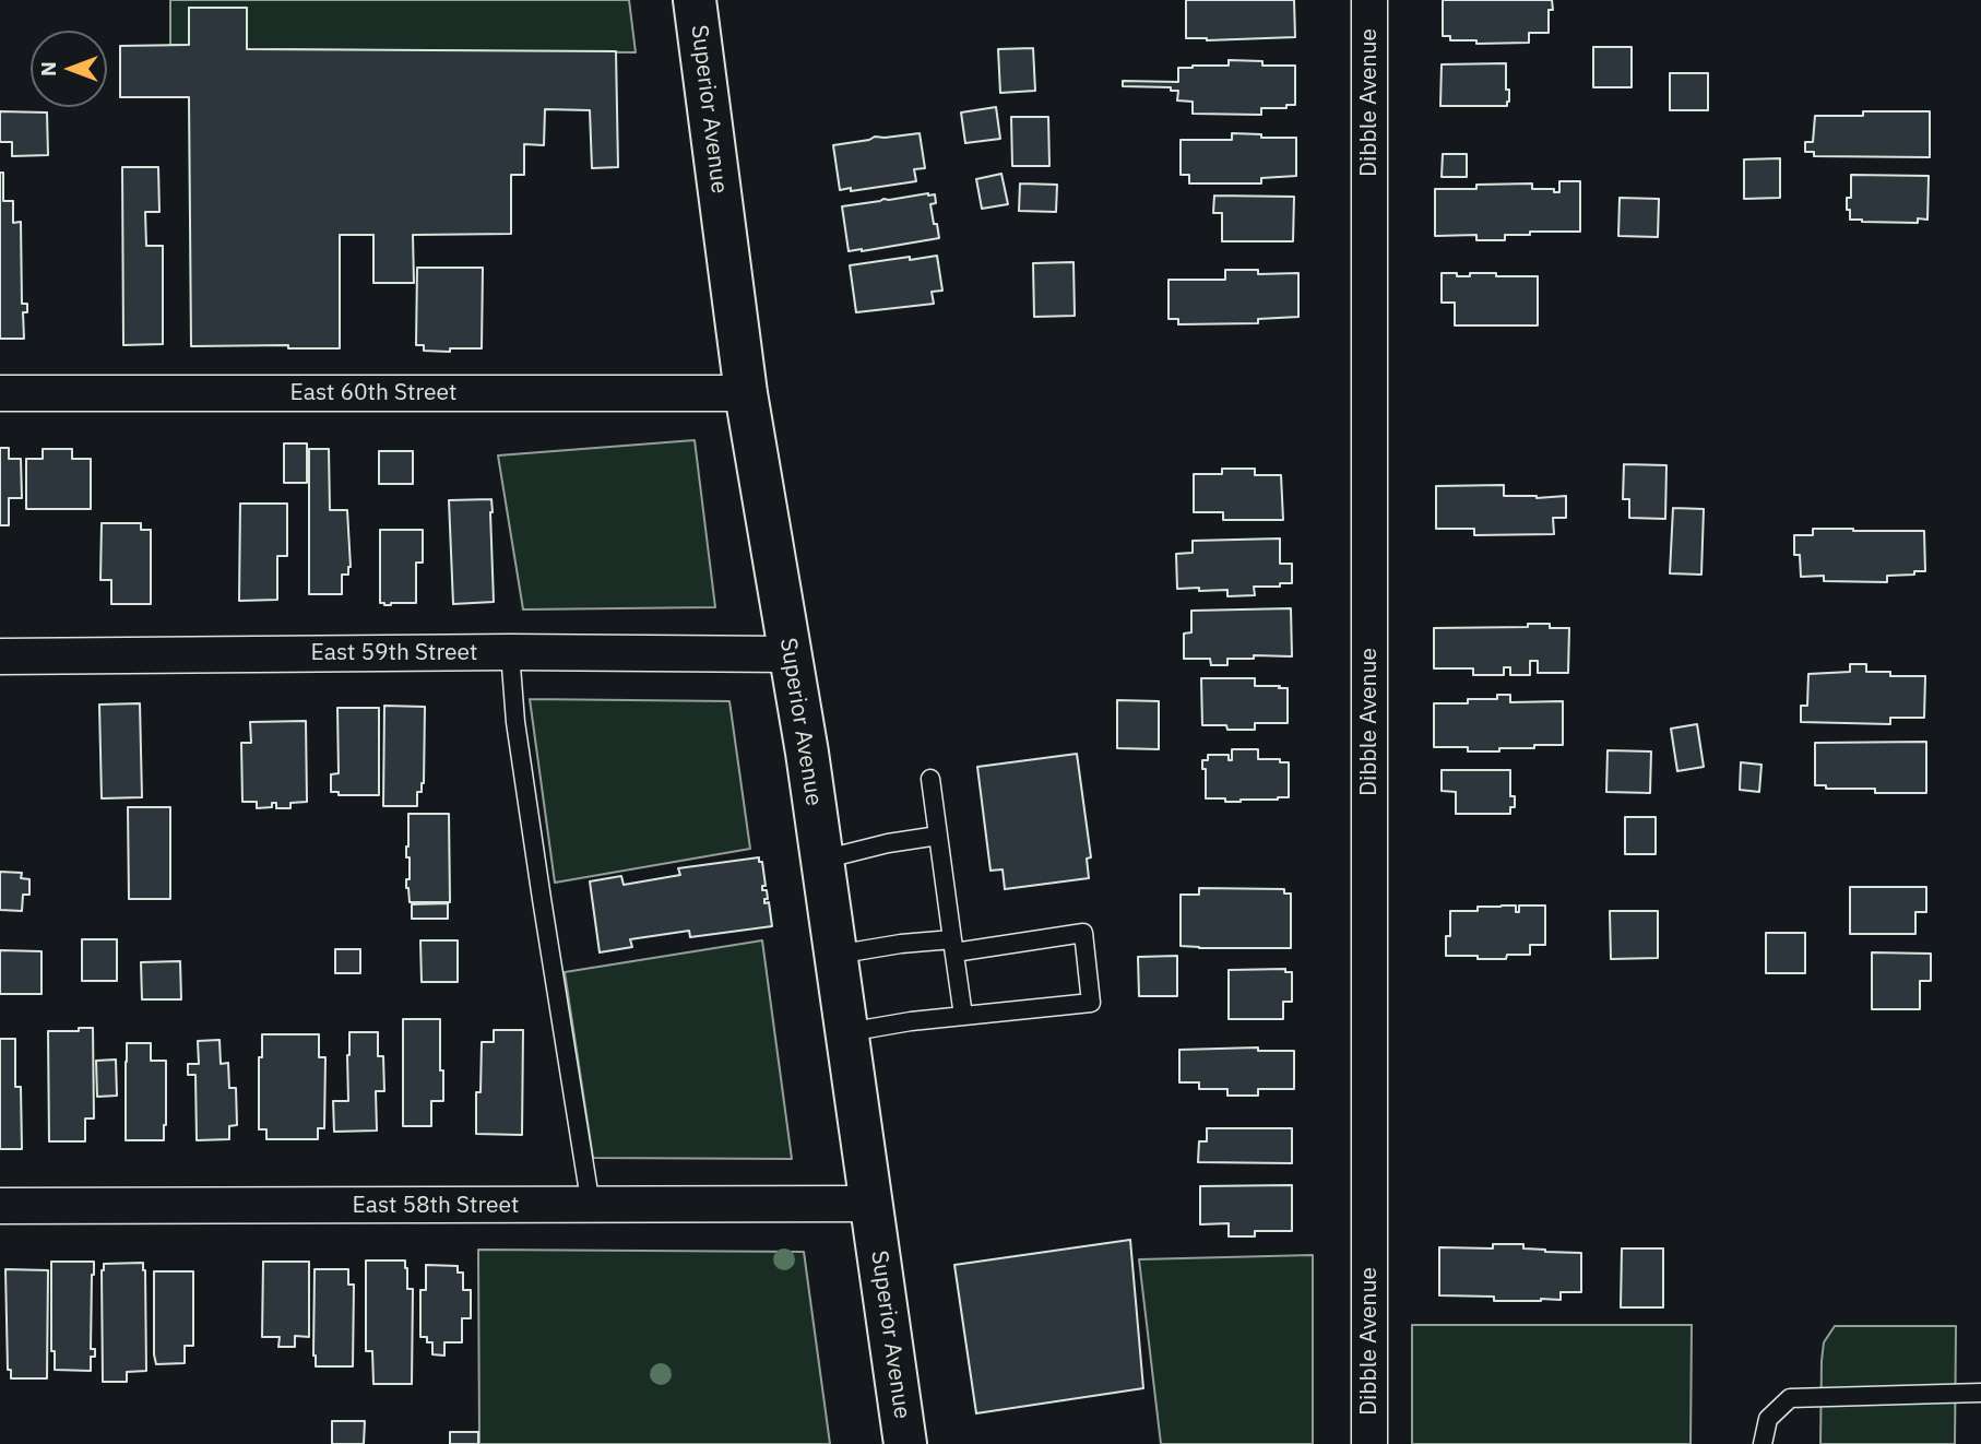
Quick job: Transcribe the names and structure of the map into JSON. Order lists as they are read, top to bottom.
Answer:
{
  "streets": {
    "main road": ["Superior Avenue"],
    "street": [
      "Dibble Avenue",
      "East 60th Street",
      "East 59th Street",
      "East 58th Street"
    ]
  },
  "crossings": [
    ["Superior Avenue", "East 60th Street"],
    ["Superior Avenue", "East 59th Street"],
    ["Superior Avenue", "East 58th Street"]
  ],
  "north": "left"
}
